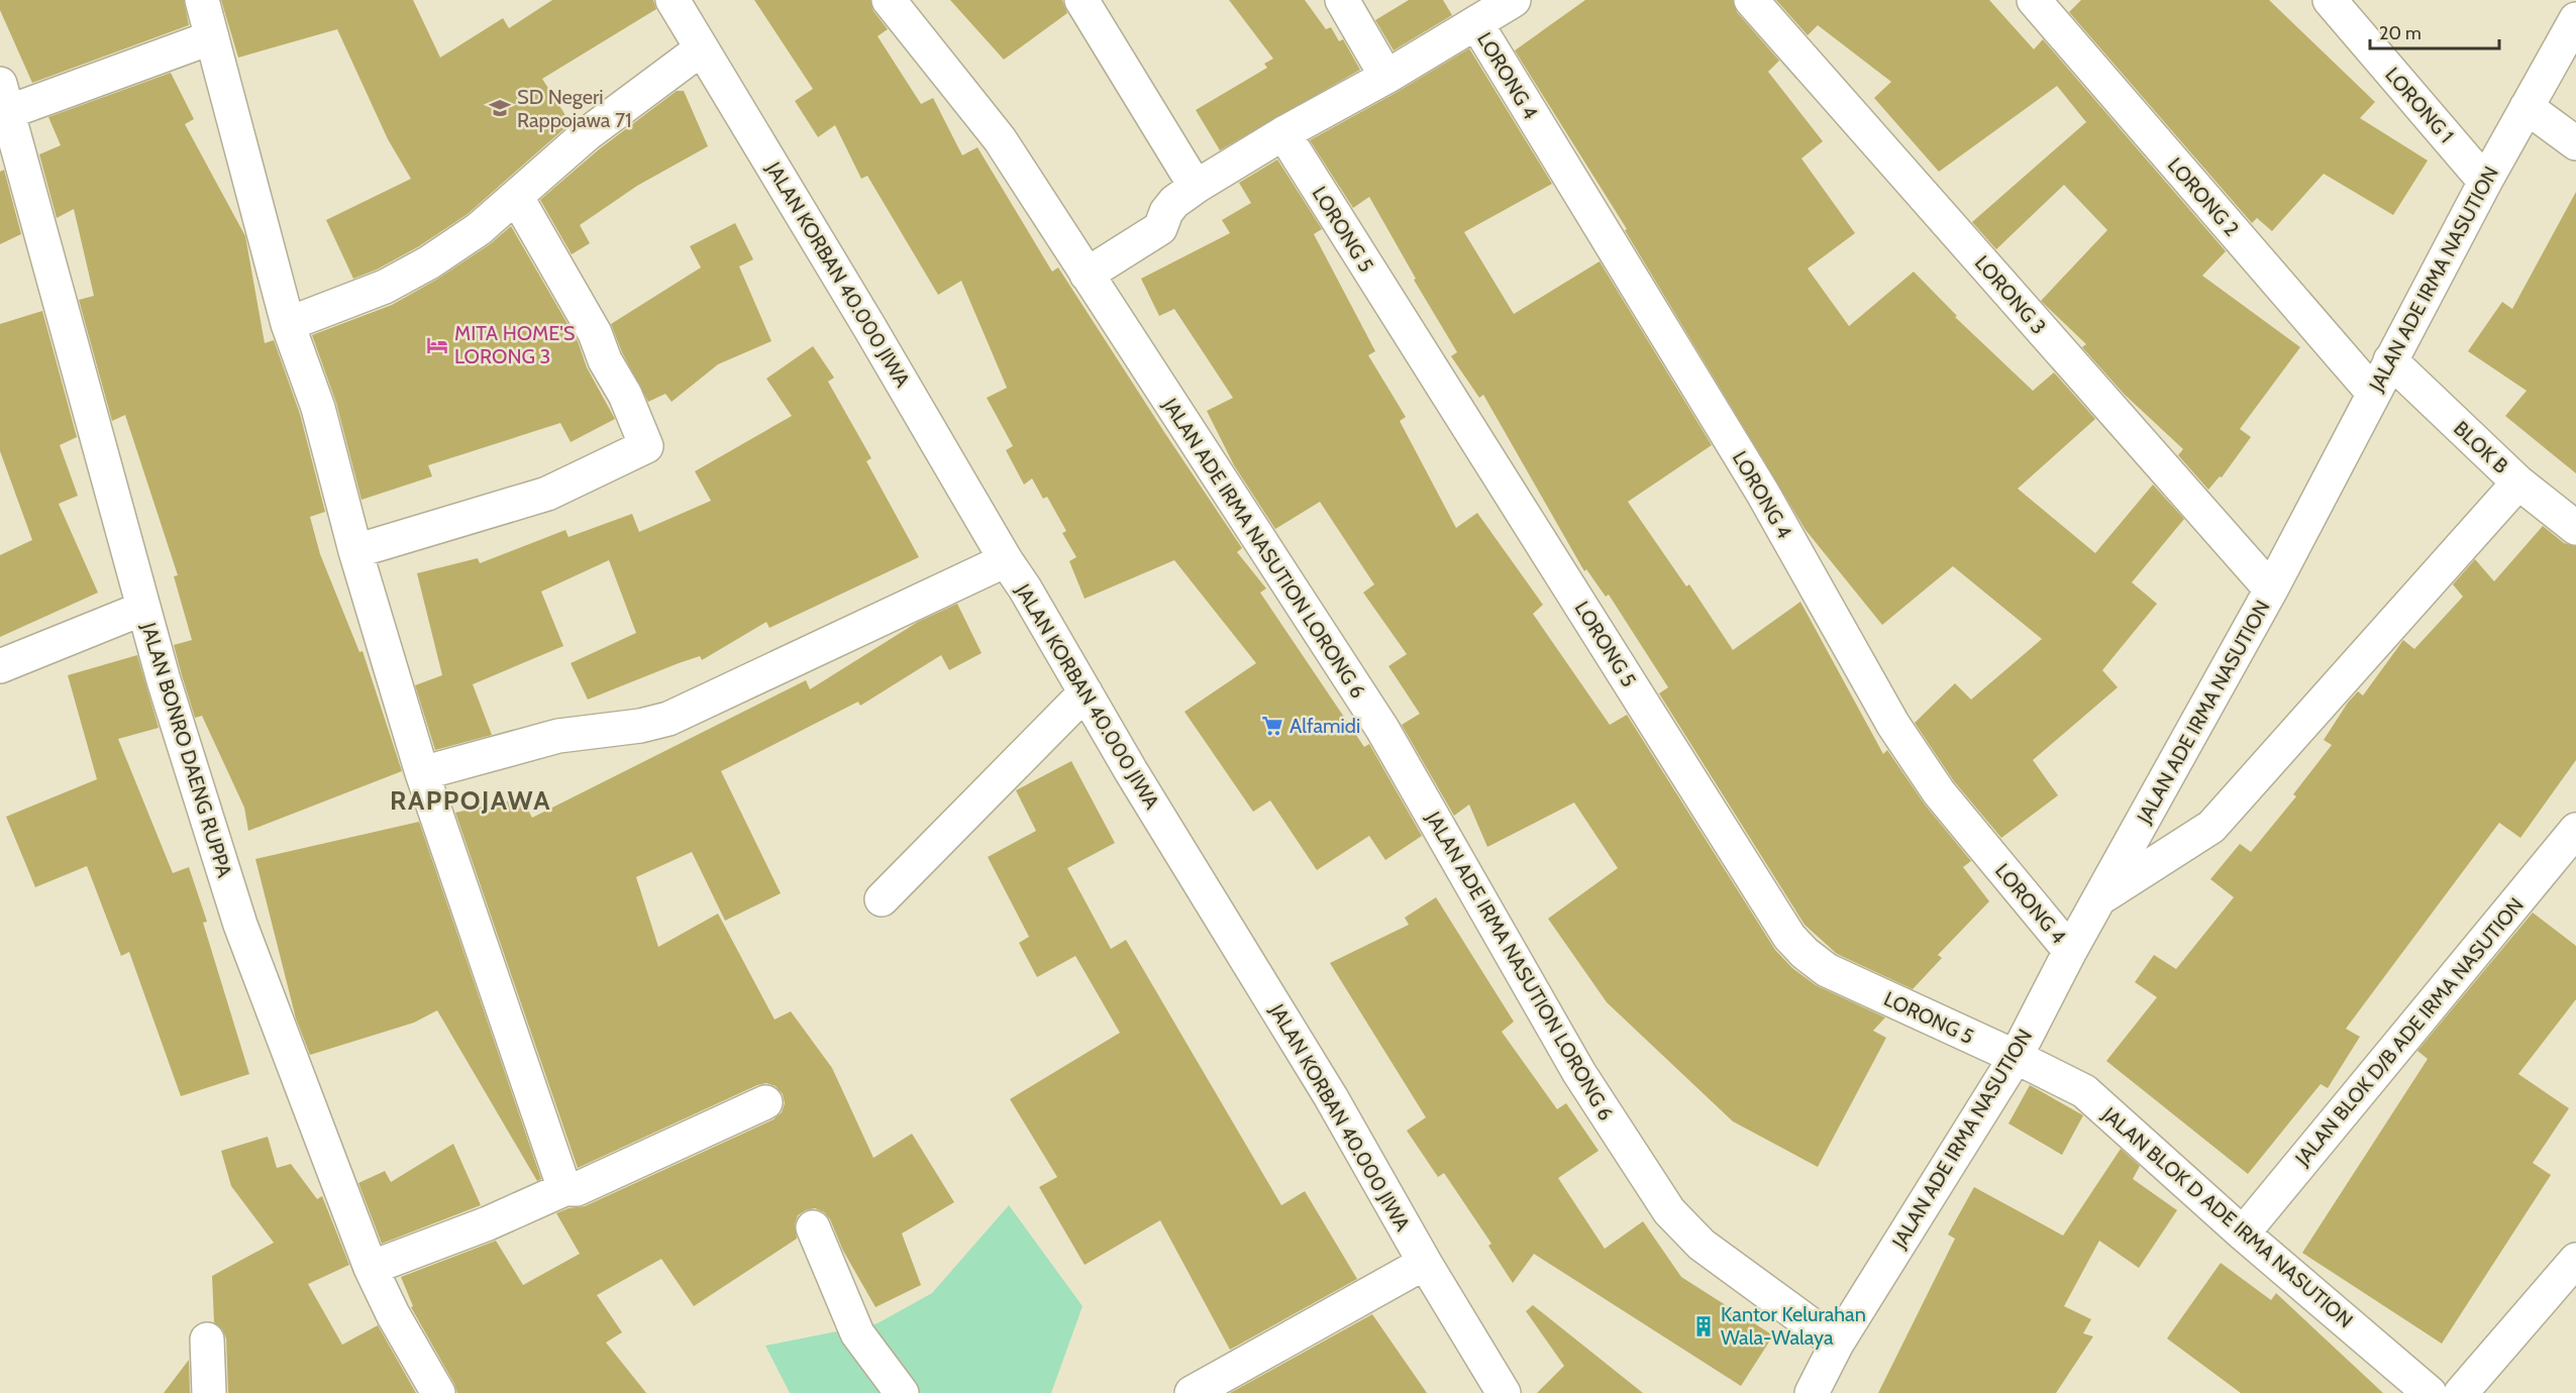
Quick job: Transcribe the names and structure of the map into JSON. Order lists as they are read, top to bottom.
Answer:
{
  "streets": {
    "street": [
      "LORONG 4",
      "LORONG 1",
      "LORONG 2",
      "LORONG 5",
      "JALAN KORBAN 40.000 JIWA",
      "JALAN ADE IRMA NASUTION",
      "LORONG 3",
      "BLOK B",
      "JALAN ADE IRMA NASUTION LORONG 6",
      "JALAN BONRO DAENG RUPPA",
      "JALAN BLOK D/B ADE IRMA NASUTION",
      "JALAN BLOK D ADE IRMA NASUTION"
    ]
  },
  "crossings": [
    ["LORONG 4", "JALAN ADE IRMA NASUTION"],
    ["LORONG 1", "JALAN ADE IRMA NASUTION"],
    ["LORONG 2", "JALAN ADE IRMA NASUTION"],
    ["LORONG 5", "JALAN ADE IRMA NASUTION"],
    ["LORONG 5", "JALAN BLOK D ADE IRMA NASUTION"],
    ["JALAN ADE IRMA NASUTION", "LORONG 3"],
    ["JALAN ADE IRMA NASUTION", "BLOK B"],
    ["JALAN ADE IRMA NASUTION", "JALAN ADE IRMA NASUTION LORONG 6"],
    ["JALAN ADE IRMA NASUTION", "JALAN BLOK D ADE IRMA NASUTION"],
    ["JALAN BLOK D/B ADE IRMA NASUTION", "JALAN BLOK D ADE IRMA NASUTION"]
  ],
  "districts": ["RAPPOJAWA"],
  "places": {
    "school or university": ["SD Negeri Rappojawa 71"],
    "hotel": ["MITA HOME'S LORONG 3"],
    "supermarket": ["Alfamidi"],
    "building": ["Kantor Kelurahan Wala-Walaya"]
  },
  "scale_bar": "20 m"
}
